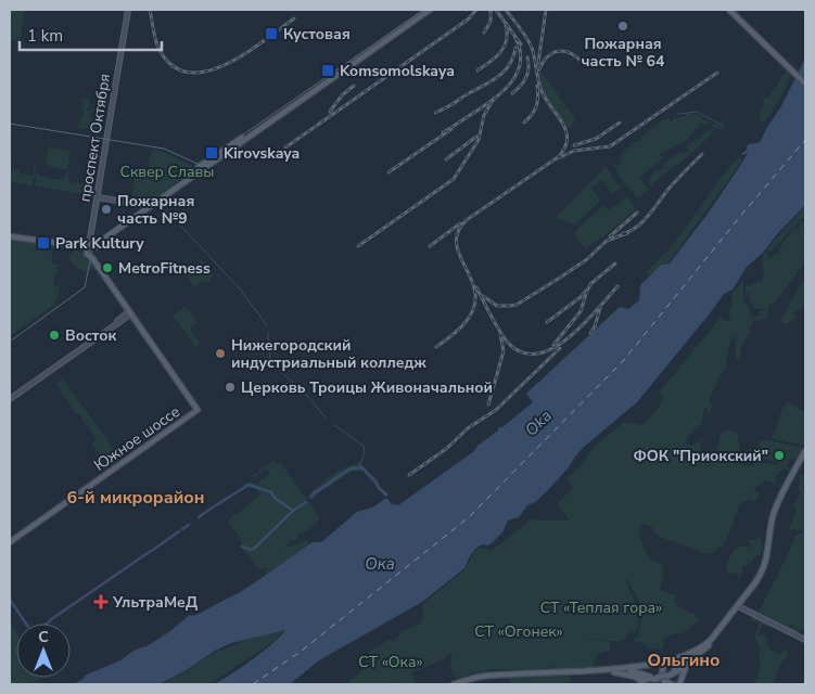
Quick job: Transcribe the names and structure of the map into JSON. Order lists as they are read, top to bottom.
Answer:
{
  "streets": {
    "main road": ["проспект Октября", "Южное шоссе"]
  },
  "districts": ["6-й микрорайон", "Ольгино"],
  "water": ["Oka", "Ока"],
  "parks": [
    "Сквер Славы",
    "СТ «Теплая гора»",
    "СТ «Огонек»",
    "СТ «Ока»"
  ],
  "places": {
    "other": [
      "Пожарная часть № 64",
      "Пожарная часть №9",
      "MetroFitness",
      "Восток",
      "Нижегородский индустриальный колледж",
      "Церковь Троицы Живоначальной",
      "ФОК \"Приокский\""
    ],
    "transit": [
      "Кустовая",
      "Komsomolskaya",
      "Kirovskaya",
      "Park Kultury"
    ],
    "health": ["УльтраМеД"]
  },
  "scale_bar": "1 km",
  "north": "top"
}
